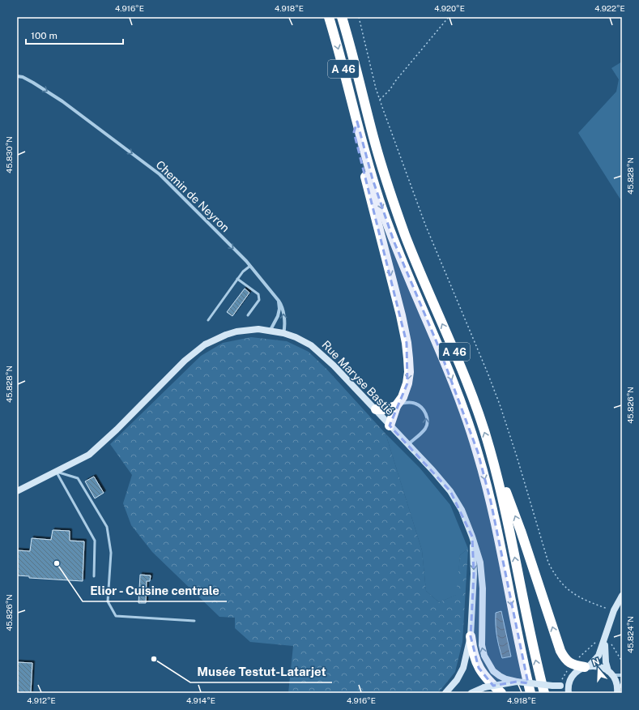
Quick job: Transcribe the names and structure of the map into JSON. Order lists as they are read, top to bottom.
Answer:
{
  "streets": {
    "highway": ["A 46"],
    "main road": ["Rue Maryse Bastié"],
    "street": ["Chemin de Neyron"]
  },
  "crossings": [
    ["Chemin de Neyron", "Rue Maryse Bastié"]
  ],
  "one_way": ["Chemin de Neyron"],
  "places": ["Elior - Cuisine centrale", "Musée Testut-Latarjet"],
  "scale_bar": "100 m",
  "north": "top",
  "coordinates": [
    "4.916°E",
    "4.918°E",
    "4.920°E",
    "4.922°E",
    "45.830°N",
    "45.828°N",
    "45.826°N",
    "45.824°N",
    "4.912°E",
    "4.914°E"
  ]
}
